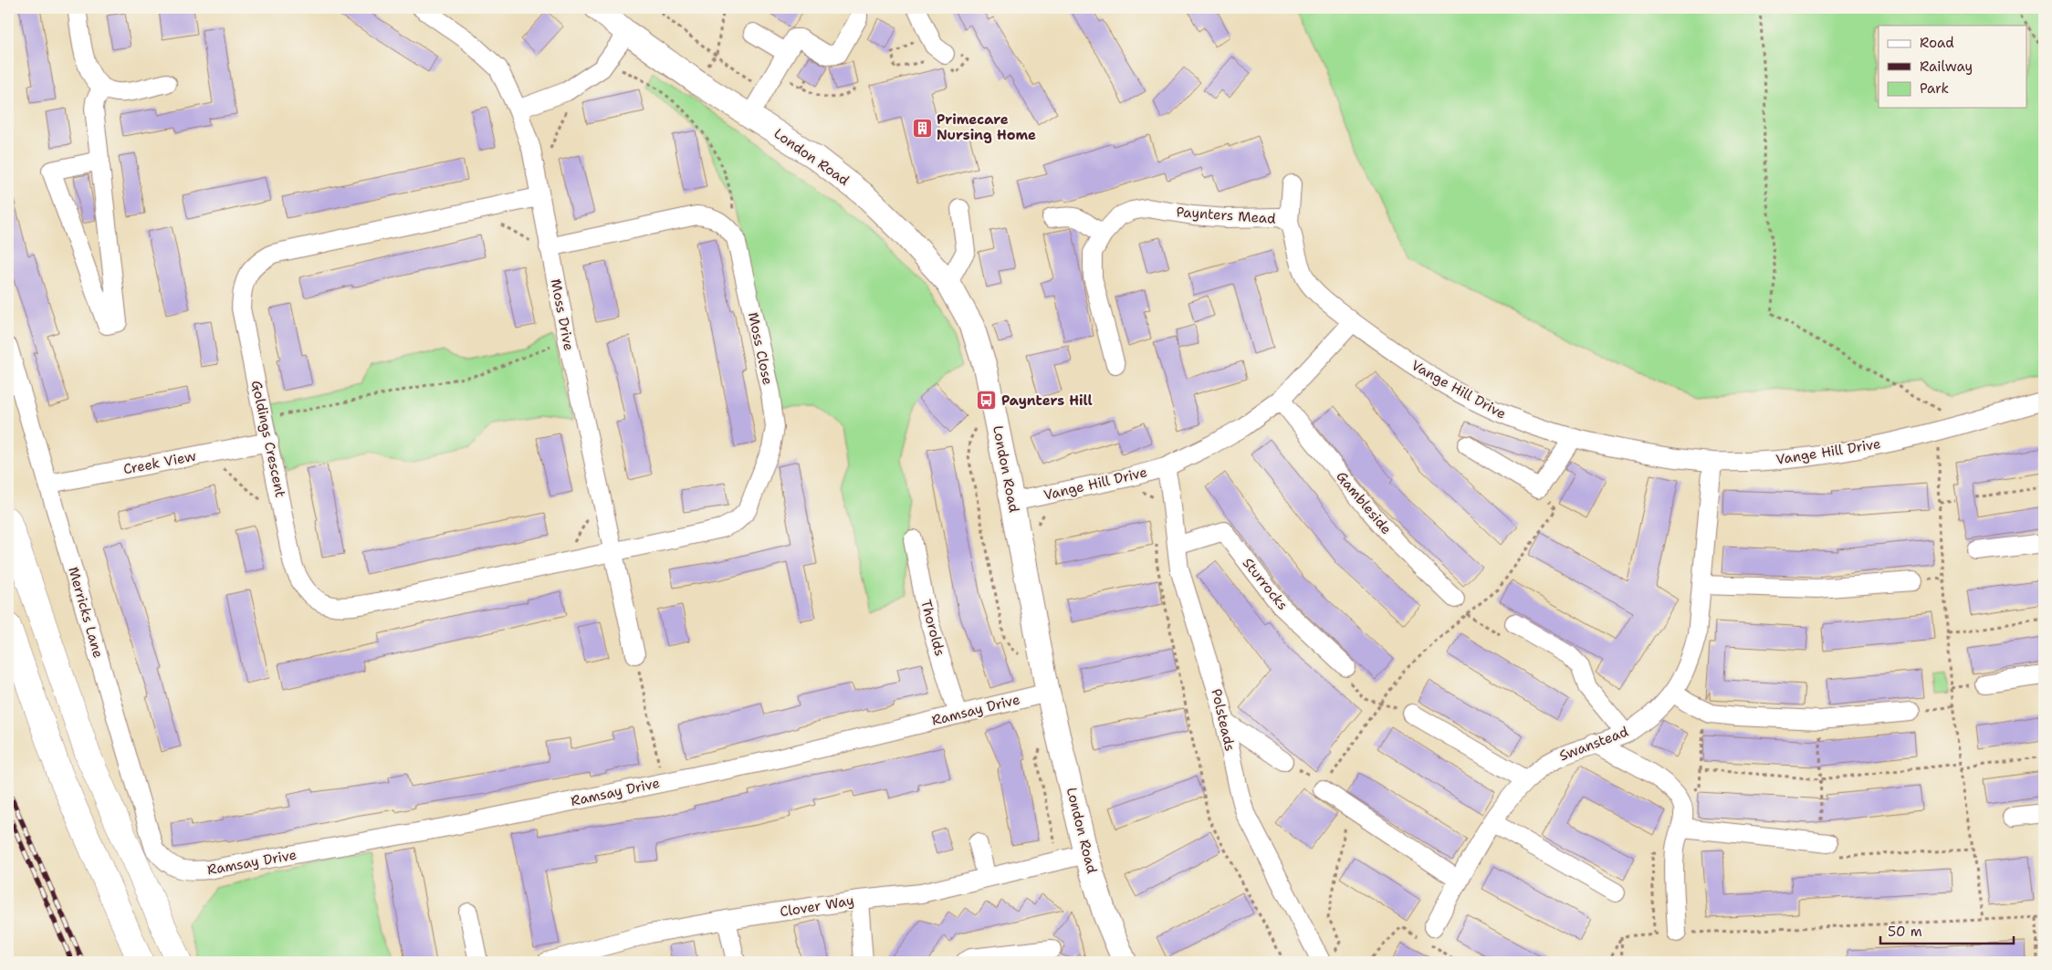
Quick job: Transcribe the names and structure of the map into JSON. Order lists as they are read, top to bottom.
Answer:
{
  "streets": {
    "main road": ["London Road"],
    "street": [
      "Paynters Mead",
      "Moss Drive",
      "Moss Close",
      "Vange Hill Drive",
      "Goldings Crescent",
      "Creek View",
      "Gambleside",
      "Sturrocks",
      "Merricks Lane",
      "Thorolds",
      "Ramsay Drive",
      "Polsteads",
      "Swanstead",
      "Clover Way"
    ]
  },
  "crossings": [
    ["London Road", "Vange Hill Drive"],
    ["London Road", "Ramsay Drive"],
    ["London Road", "Clover Way"],
    ["Paynters Mead", "Vange Hill Drive"],
    ["Moss Drive", "Moss Close"],
    ["Moss Drive", "Goldings Crescent"],
    ["Moss Close", "Goldings Crescent"],
    ["Vange Hill Drive", "Gambleside"],
    ["Vange Hill Drive", "Polsteads"],
    ["Vange Hill Drive", "Swanstead"],
    ["Goldings Crescent", "Creek View"],
    ["Creek View", "Merricks Lane"],
    ["Sturrocks", "Polsteads"],
    ["Merricks Lane", "Ramsay Drive"],
    ["Thorolds", "Ramsay Drive"]
  ],
  "places": {
    "building": ["Primecare Nursing Home"],
    "bus stop": ["Paynters Hill"]
  },
  "legend": ["Road", "Railway", "Park"],
  "scale_bar": "50 m"
}
